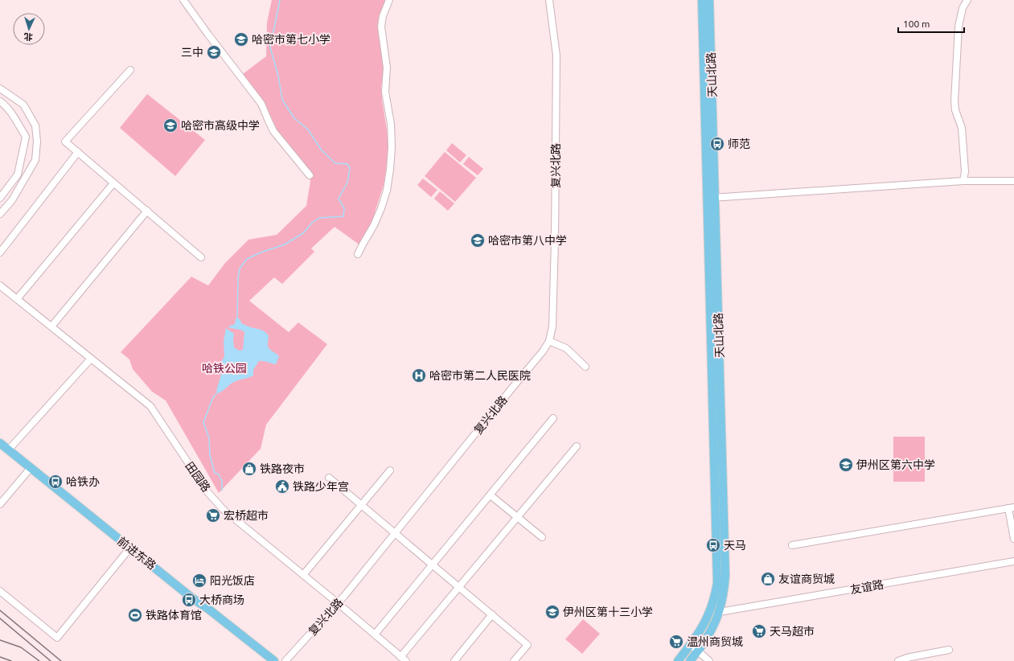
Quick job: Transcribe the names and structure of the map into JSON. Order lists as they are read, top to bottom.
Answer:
{
  "streets": {
    "main road": ["天山北路", "前进东路"],
    "street": ["复兴北路", "田园路", "友谊路"]
  },
  "crossings": [
    ["天山北路", "友谊路"],
    ["复兴北路", "田园路"]
  ],
  "parks": ["哈铁公园"],
  "places": {
    "school or university": [
      "哈密市第七小学",
      "三中",
      "哈密市高级中学",
      "哈密市第八中学",
      "伊州区第六中学",
      "伊州区第十三小学"
    ],
    "bus stop": [
      "师范",
      "哈铁办",
      "天马",
      "大桥商场"
    ],
    "hospital": ["哈密市第二人民医院"],
    "shop": ["铁路夜市", "友谊商贸城"],
    "public building": ["铁路少年宫"],
    "supermarket": ["宏桥超市", "天马超市", "温州商贸城"],
    "hotel": ["阳光饭店"],
    "sports": ["铁路体育馆"]
  },
  "scale_bar": "100 m",
  "north": "bottom"
}
